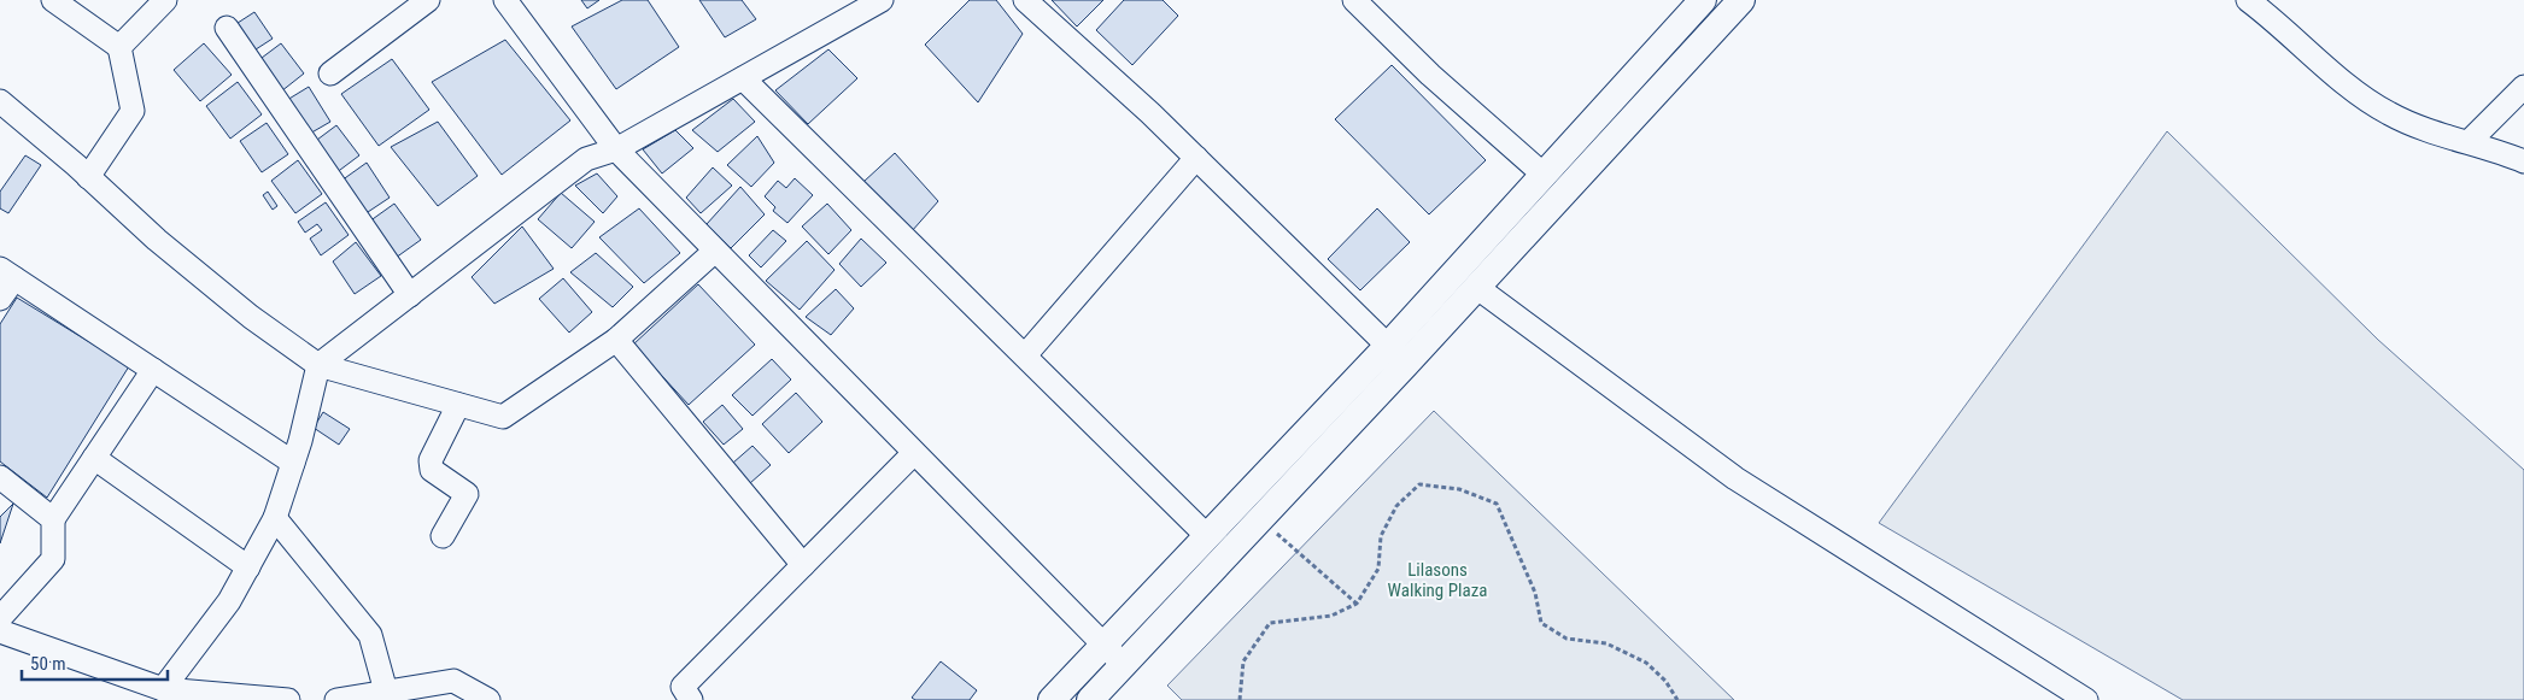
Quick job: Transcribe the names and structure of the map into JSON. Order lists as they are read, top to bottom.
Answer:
{
  "parks": ["Lilasons Walking Plaza"],
  "scale_bar": "50 m"
}
